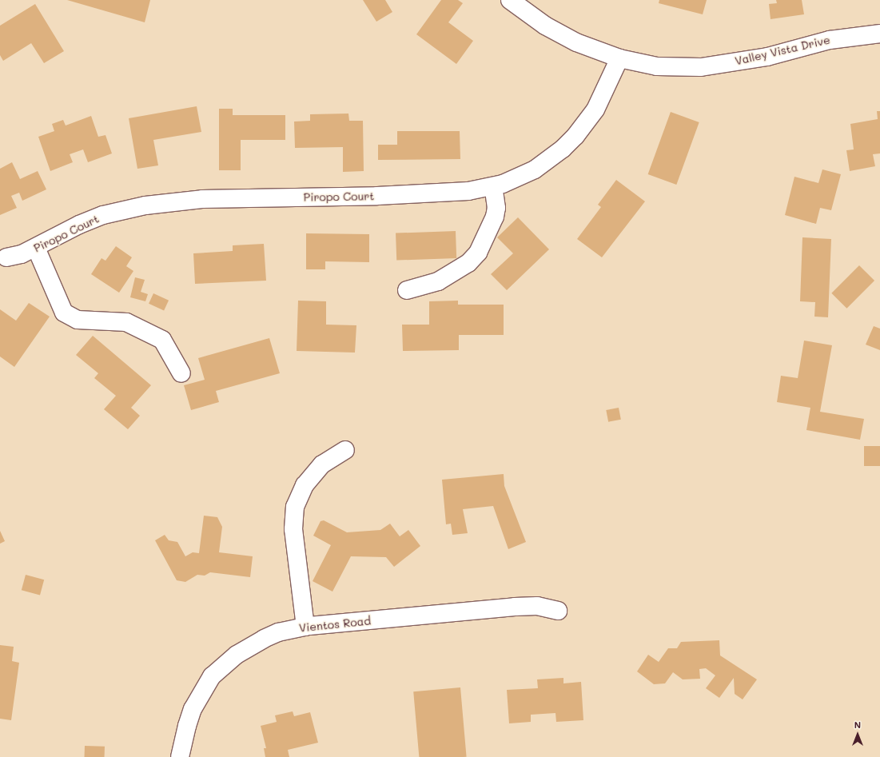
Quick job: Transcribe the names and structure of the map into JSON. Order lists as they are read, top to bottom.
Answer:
{
  "streets": {
    "street": ["Valley Vista Drive", "Piropo Court", "Vientos Road"]
  },
  "crossings": [
    ["Valley Vista Drive", "Piropo Court"]
  ],
  "north": "top"
}
